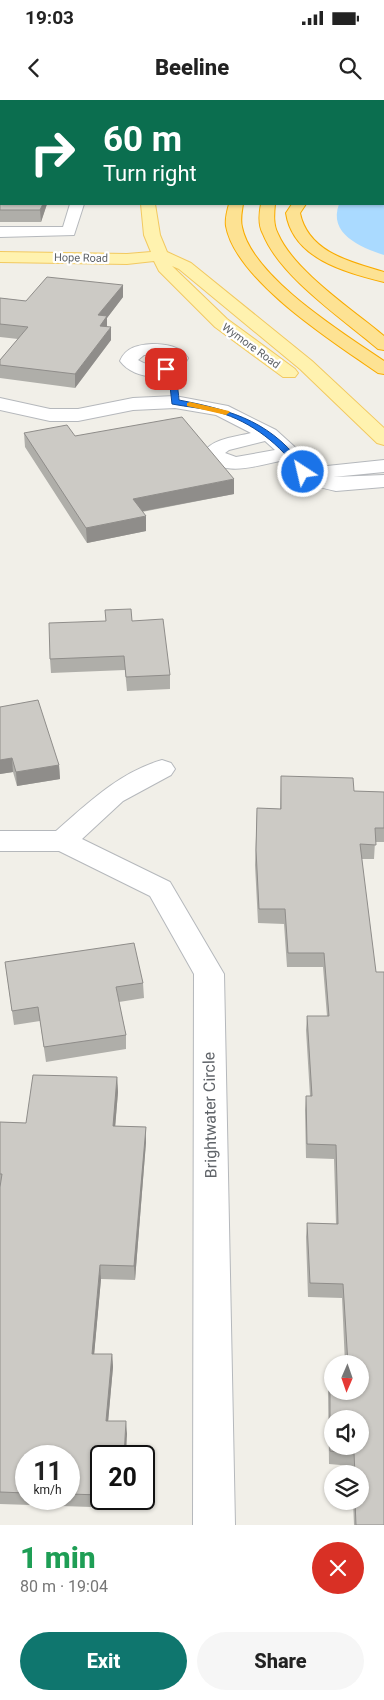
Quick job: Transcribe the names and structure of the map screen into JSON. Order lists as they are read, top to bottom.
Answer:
{
  "streets": {
    "main road": ["Hope Road", "Wymore Road"],
    "street": ["Brightwater Circle"]
  },
  "crossings": [
    ["Hope Road", "Wymore Road"]
  ],
  "north": "bottom",
  "page": {
    "status": "19:03",
    "header": "Beeline",
    "turn": ["60 m", "Turn right"],
    "speed": "11 km/h",
    "limit": "20",
    "heading": ["1 min", "80 m · 19:04"],
    "buttons": ["Exit", "Share"]
  }
}
